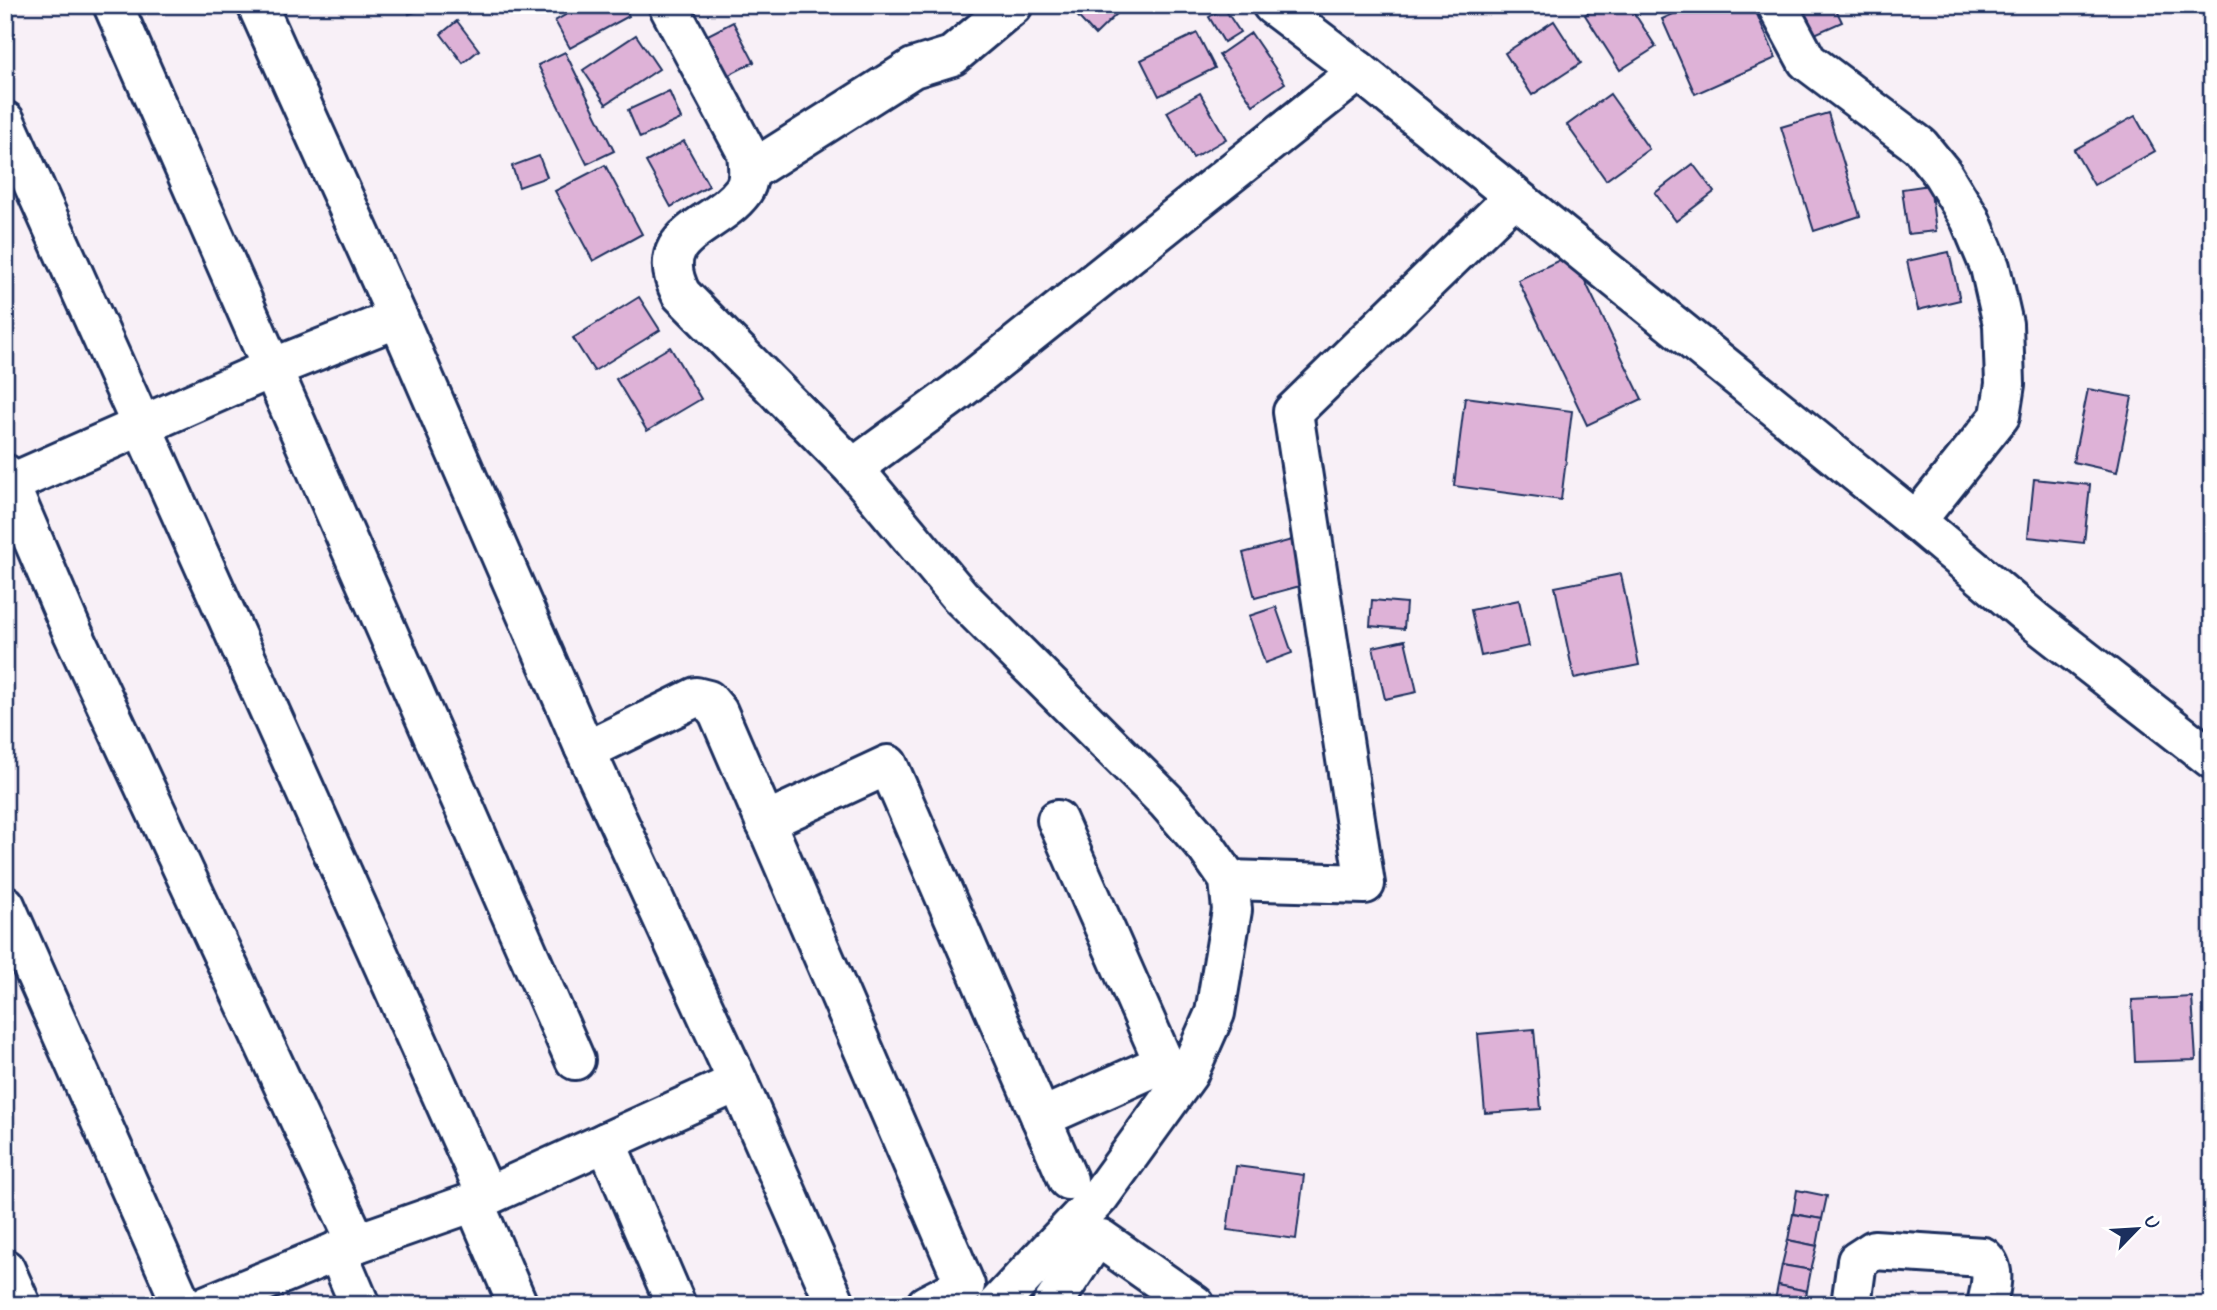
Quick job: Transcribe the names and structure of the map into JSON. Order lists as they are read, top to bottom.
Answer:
{
  "north": "top right"
}
